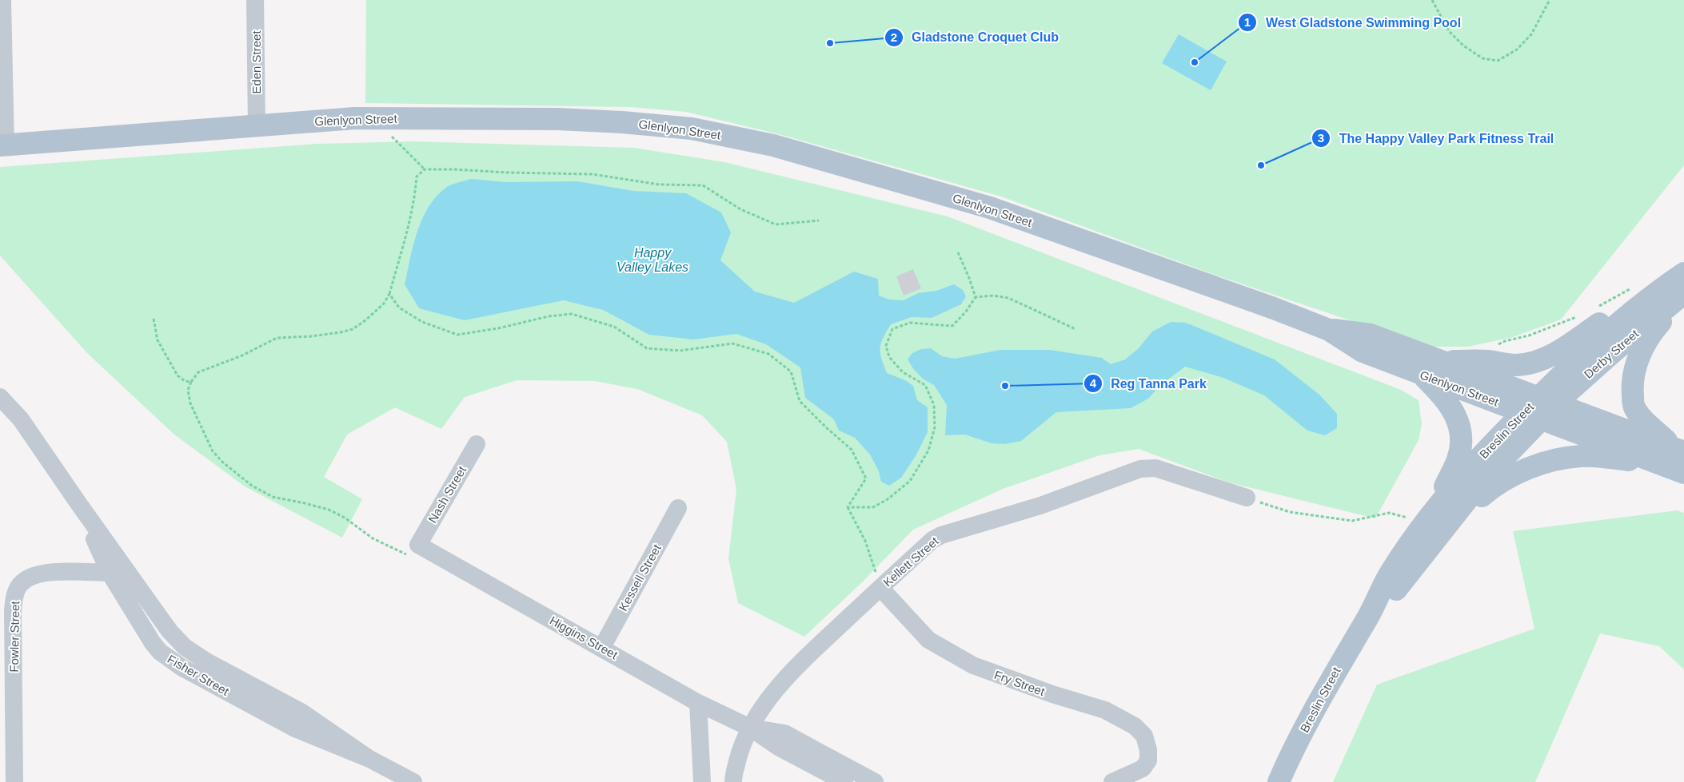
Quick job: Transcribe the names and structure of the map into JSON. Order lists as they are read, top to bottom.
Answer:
{
  "streets": {
    "main road": ["Glenlyon Street", "Breslin Street"],
    "street": [
      "Eden Street",
      "Nash Street",
      "Kellett Street",
      "Kessell Street",
      "Fowler Street",
      "Higgins Street",
      "Fisher Street",
      "Fry Street"
    ]
  },
  "crossings": [
    ["Eden Street", "Glenlyon Street"],
    ["Glenlyon Street", "Breslin Street"],
    ["Nash Street", "Higgins Street"],
    ["Kellett Street", "Higgins Street"],
    ["Kellett Street", "Fry Street"],
    ["Kessell Street", "Higgins Street"],
    ["Fowler Street", "Fisher Street"]
  ],
  "water": ["Happy Valley Lakes"],
  "places": [
    "Gladstone Croquet Club",
    "West Gladstone Swimming Pool",
    "The Happy Valley Park Fitness Trail",
    "Reg Tanna Park"
  ]
}
